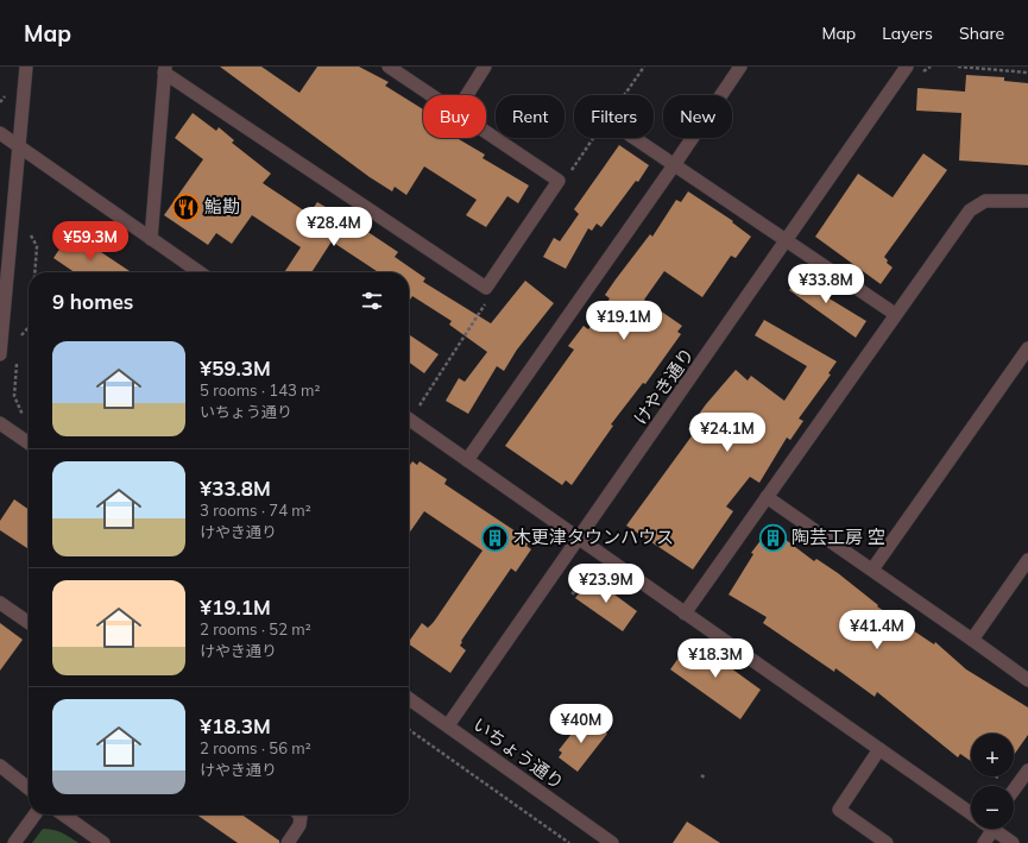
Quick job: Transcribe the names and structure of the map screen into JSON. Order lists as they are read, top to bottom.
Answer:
{
  "streets": {
    "street": ["けやき通り", "いちょう通り"]
  },
  "crossings": [
    ["けやき通り", "いちょう通り"]
  ],
  "places": {
    "restaurant": ["鮨勘"],
    "building": ["木更津タウンハウス", "陶芸工房 空"]
  },
  "page": {
    "header": "Map",
    "nav": ["Map", "Layers", "Share"],
    "chip": [
      "Buy",
      "Rent",
      "Filters",
      "New"
    ],
    "price": [
      "¥28.4M",
      "¥59.3M",
      "¥33.8M",
      "¥19.1M",
      "¥24.1M",
      "¥23.9M",
      "¥41.4M",
      "¥18.3M",
      "¥40M"
    ],
    "heading": "9 homes",
    "list": [
      {
        "name": "¥59.3M",
        "note": "5 rooms · 143 m² · いちょう通り"
      },
      {
        "name": "¥33.8M",
        "note": "3 rooms · 74 m² · けやき通り"
      },
      {
        "name": "¥19.1M",
        "note": "2 rooms · 52 m² · けやき通り"
      },
      {
        "name": "¥18.3M",
        "note": "2 rooms · 56 m² · けやき通り"
      }
    ],
    "map_buttons": ["+", "−"]
  }
}
